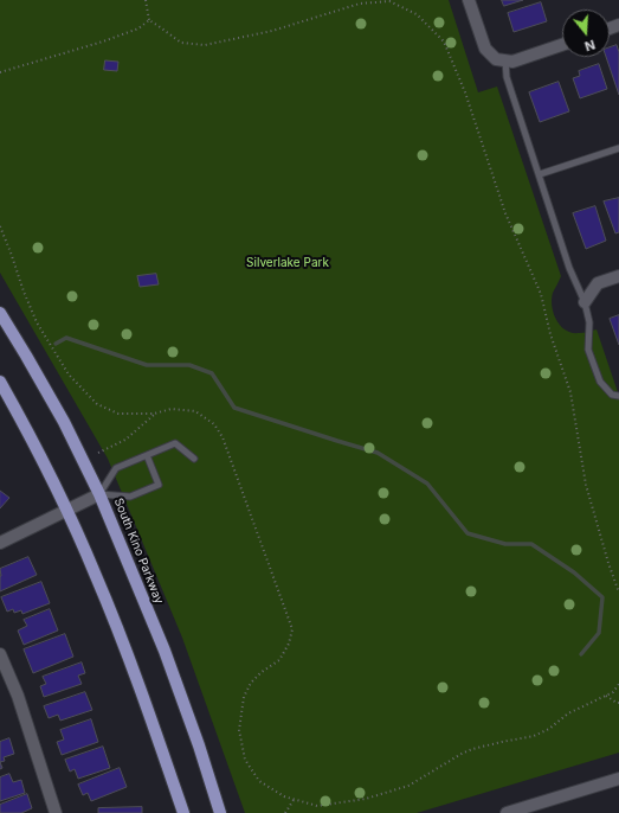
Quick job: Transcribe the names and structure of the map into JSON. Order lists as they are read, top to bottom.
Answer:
{
  "streets": {
    "main road": ["South Kino Parkway"]
  },
  "parks": ["Silverlake Park"],
  "north": "bottom"
}
